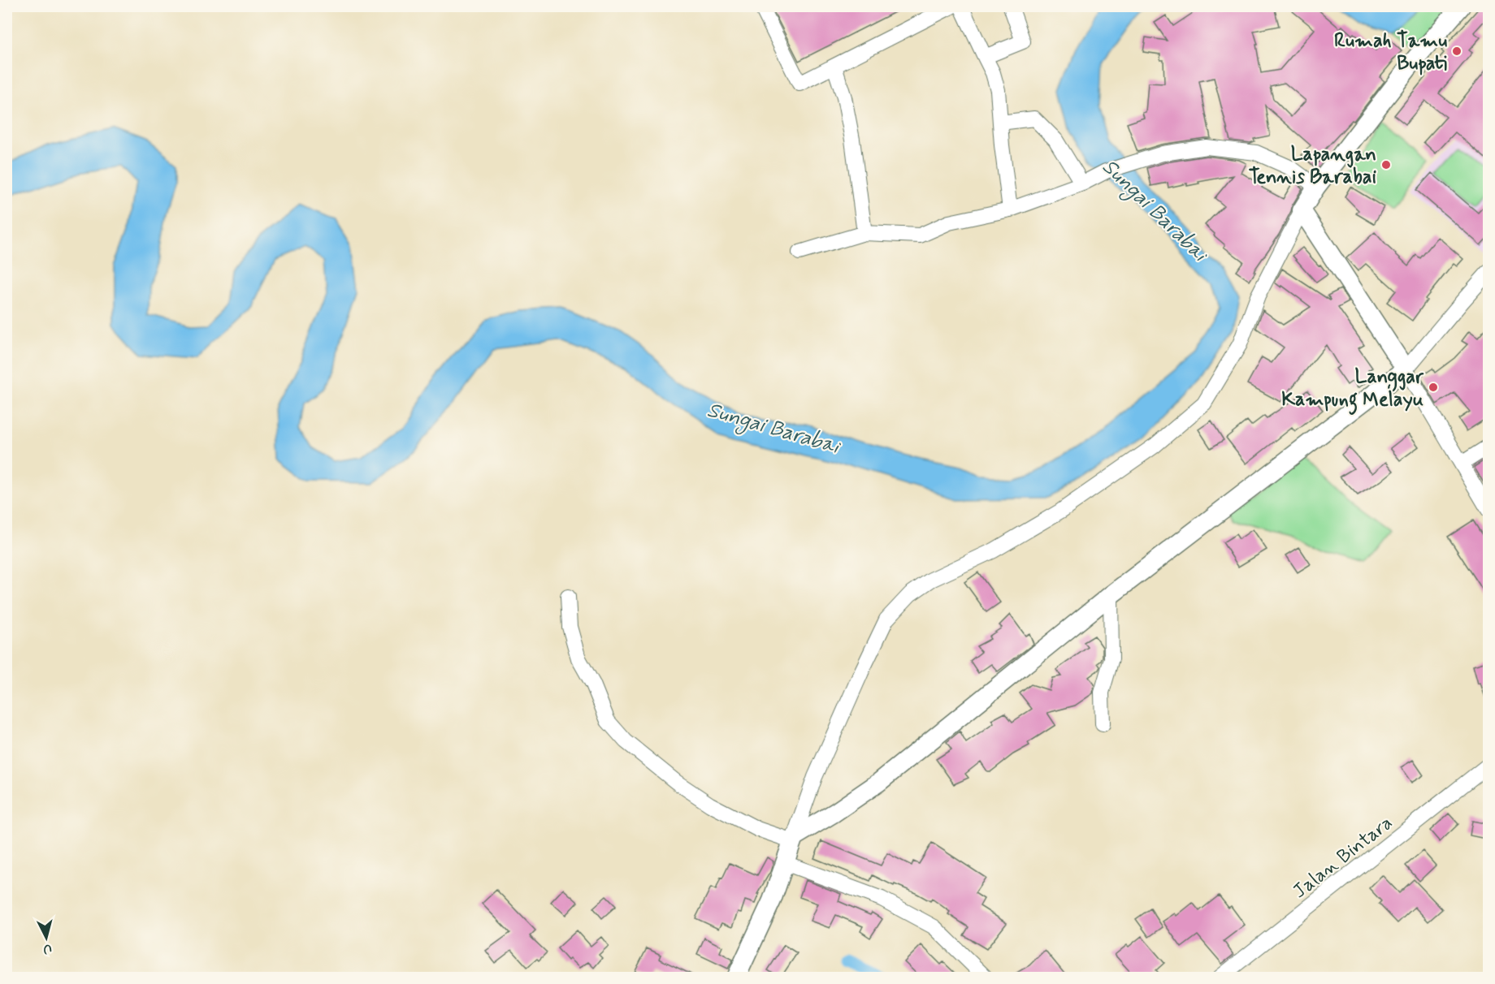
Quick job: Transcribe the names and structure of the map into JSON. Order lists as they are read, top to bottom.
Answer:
{
  "streets": {
    "street": ["Jalan Bintara"]
  },
  "water": ["Sungai Barabai"],
  "places": ["Rumah Tamu Bupati", "Lapangan Tennis Barabai", "Langgar Kampung Melayu"],
  "north": "bottom"
}
